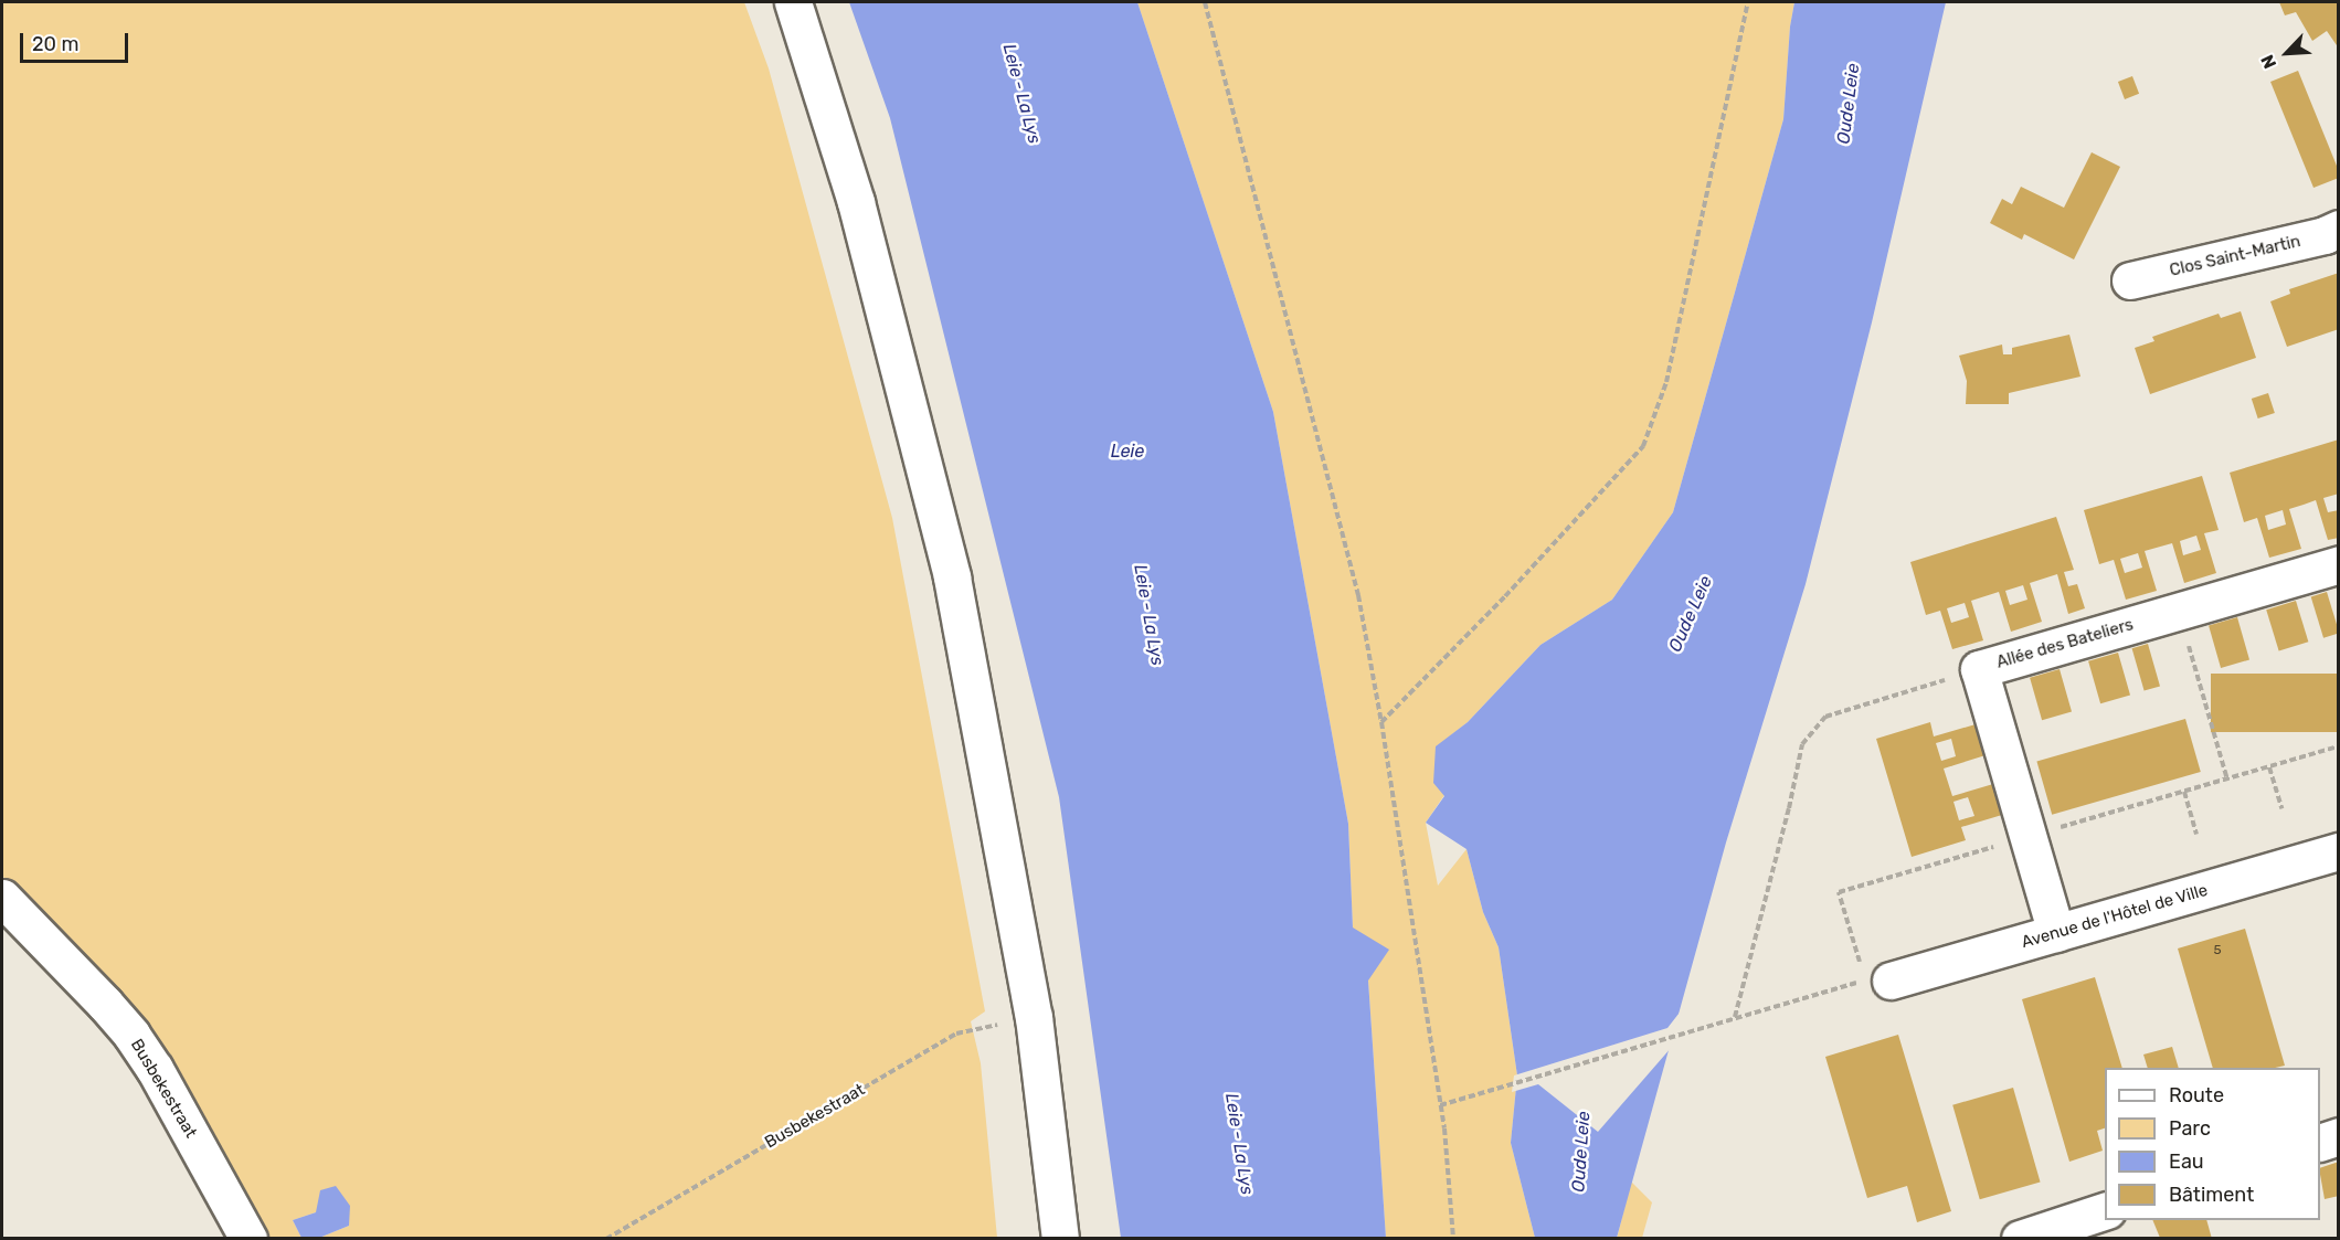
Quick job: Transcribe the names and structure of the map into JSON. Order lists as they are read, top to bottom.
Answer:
{
  "streets": {
    "street": [
      "Clos Saint-Martin",
      "Allée des Bateliers",
      "Avenue de l'Hôtel de Ville",
      "Busbekestraat"
    ]
  },
  "crossings": [
    ["Allée des Bateliers", "Avenue de l'Hôtel de Ville"]
  ],
  "water": ["Leie - La Lys", "Oude Leie", "Leie"],
  "house_numbers": ["5"],
  "legend": [
    "Route",
    "Parc",
    "Eau",
    "Bâtiment"
  ],
  "scale_bar": "20 m",
  "north": "bottom left"
}
